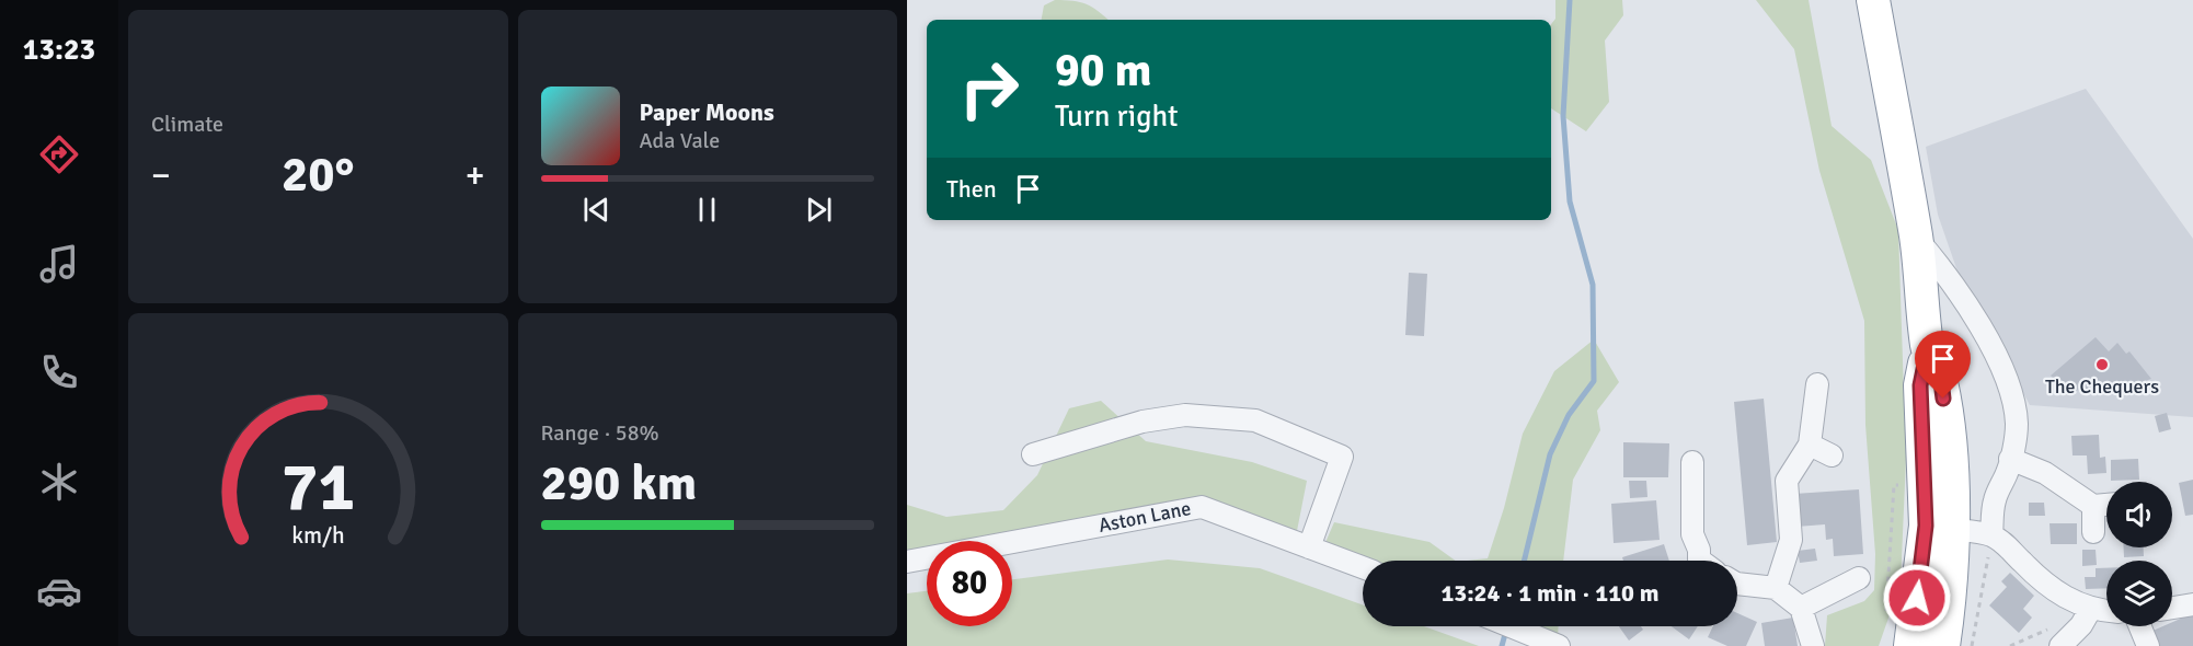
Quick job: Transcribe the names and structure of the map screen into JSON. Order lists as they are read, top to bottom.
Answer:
{
  "streets": {
    "street": ["Aston Lane"]
  },
  "places": ["The Chequers"],
  "page": {
    "tabs": "13:23",
    "tile": [
      "Climate",
      ["Range · 58%", "290 km"]
    ],
    "turn": ["90 m", "Turn right"],
    "song": ["Paper Moons", "Ada Vale"],
    "heat": ["−", "20°", "+"],
    "then": "Then",
    "limit": "80",
    "trip": "13:24 · 1 min · 110 m",
    "gauge": ["71", "km/h"]
  }
}
